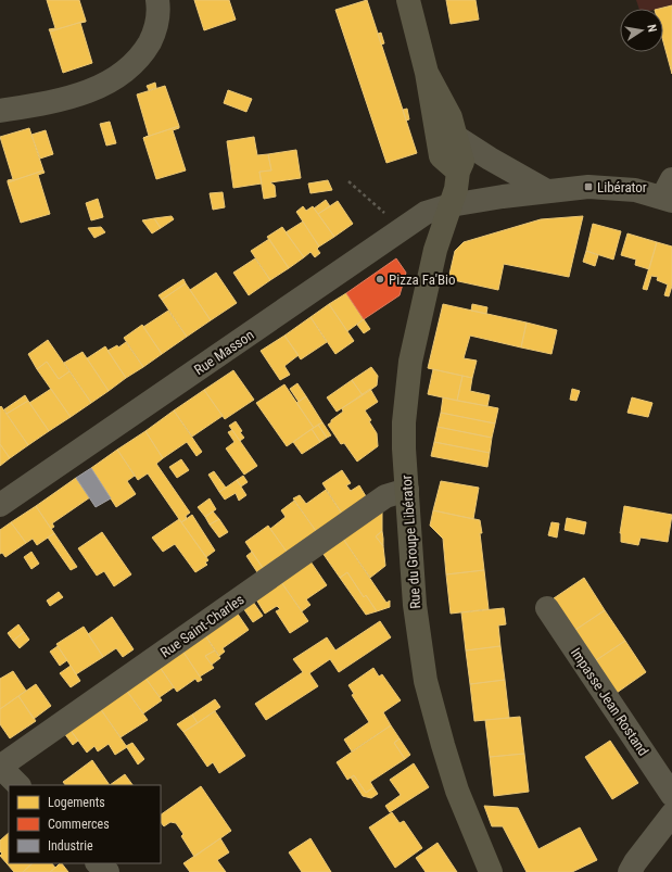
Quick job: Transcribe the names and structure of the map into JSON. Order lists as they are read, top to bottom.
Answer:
{
  "streets": {
    "street": [
      "Rue Masson",
      "Rue du Groupe Libérator",
      "Rue Saint-Charles",
      "Impasse Jean Rostand"
    ]
  },
  "crossings": [
    ["Rue Masson", "Rue du Groupe Libérator"],
    ["Rue du Groupe Libérator", "Rue Saint-Charles"]
  ],
  "places": {
    "transit": ["Libérator"],
    "other": ["Pizza Fa'Bio"]
  },
  "legend": ["Logements", "Commerces", "Industrie"],
  "north": "right"
}
